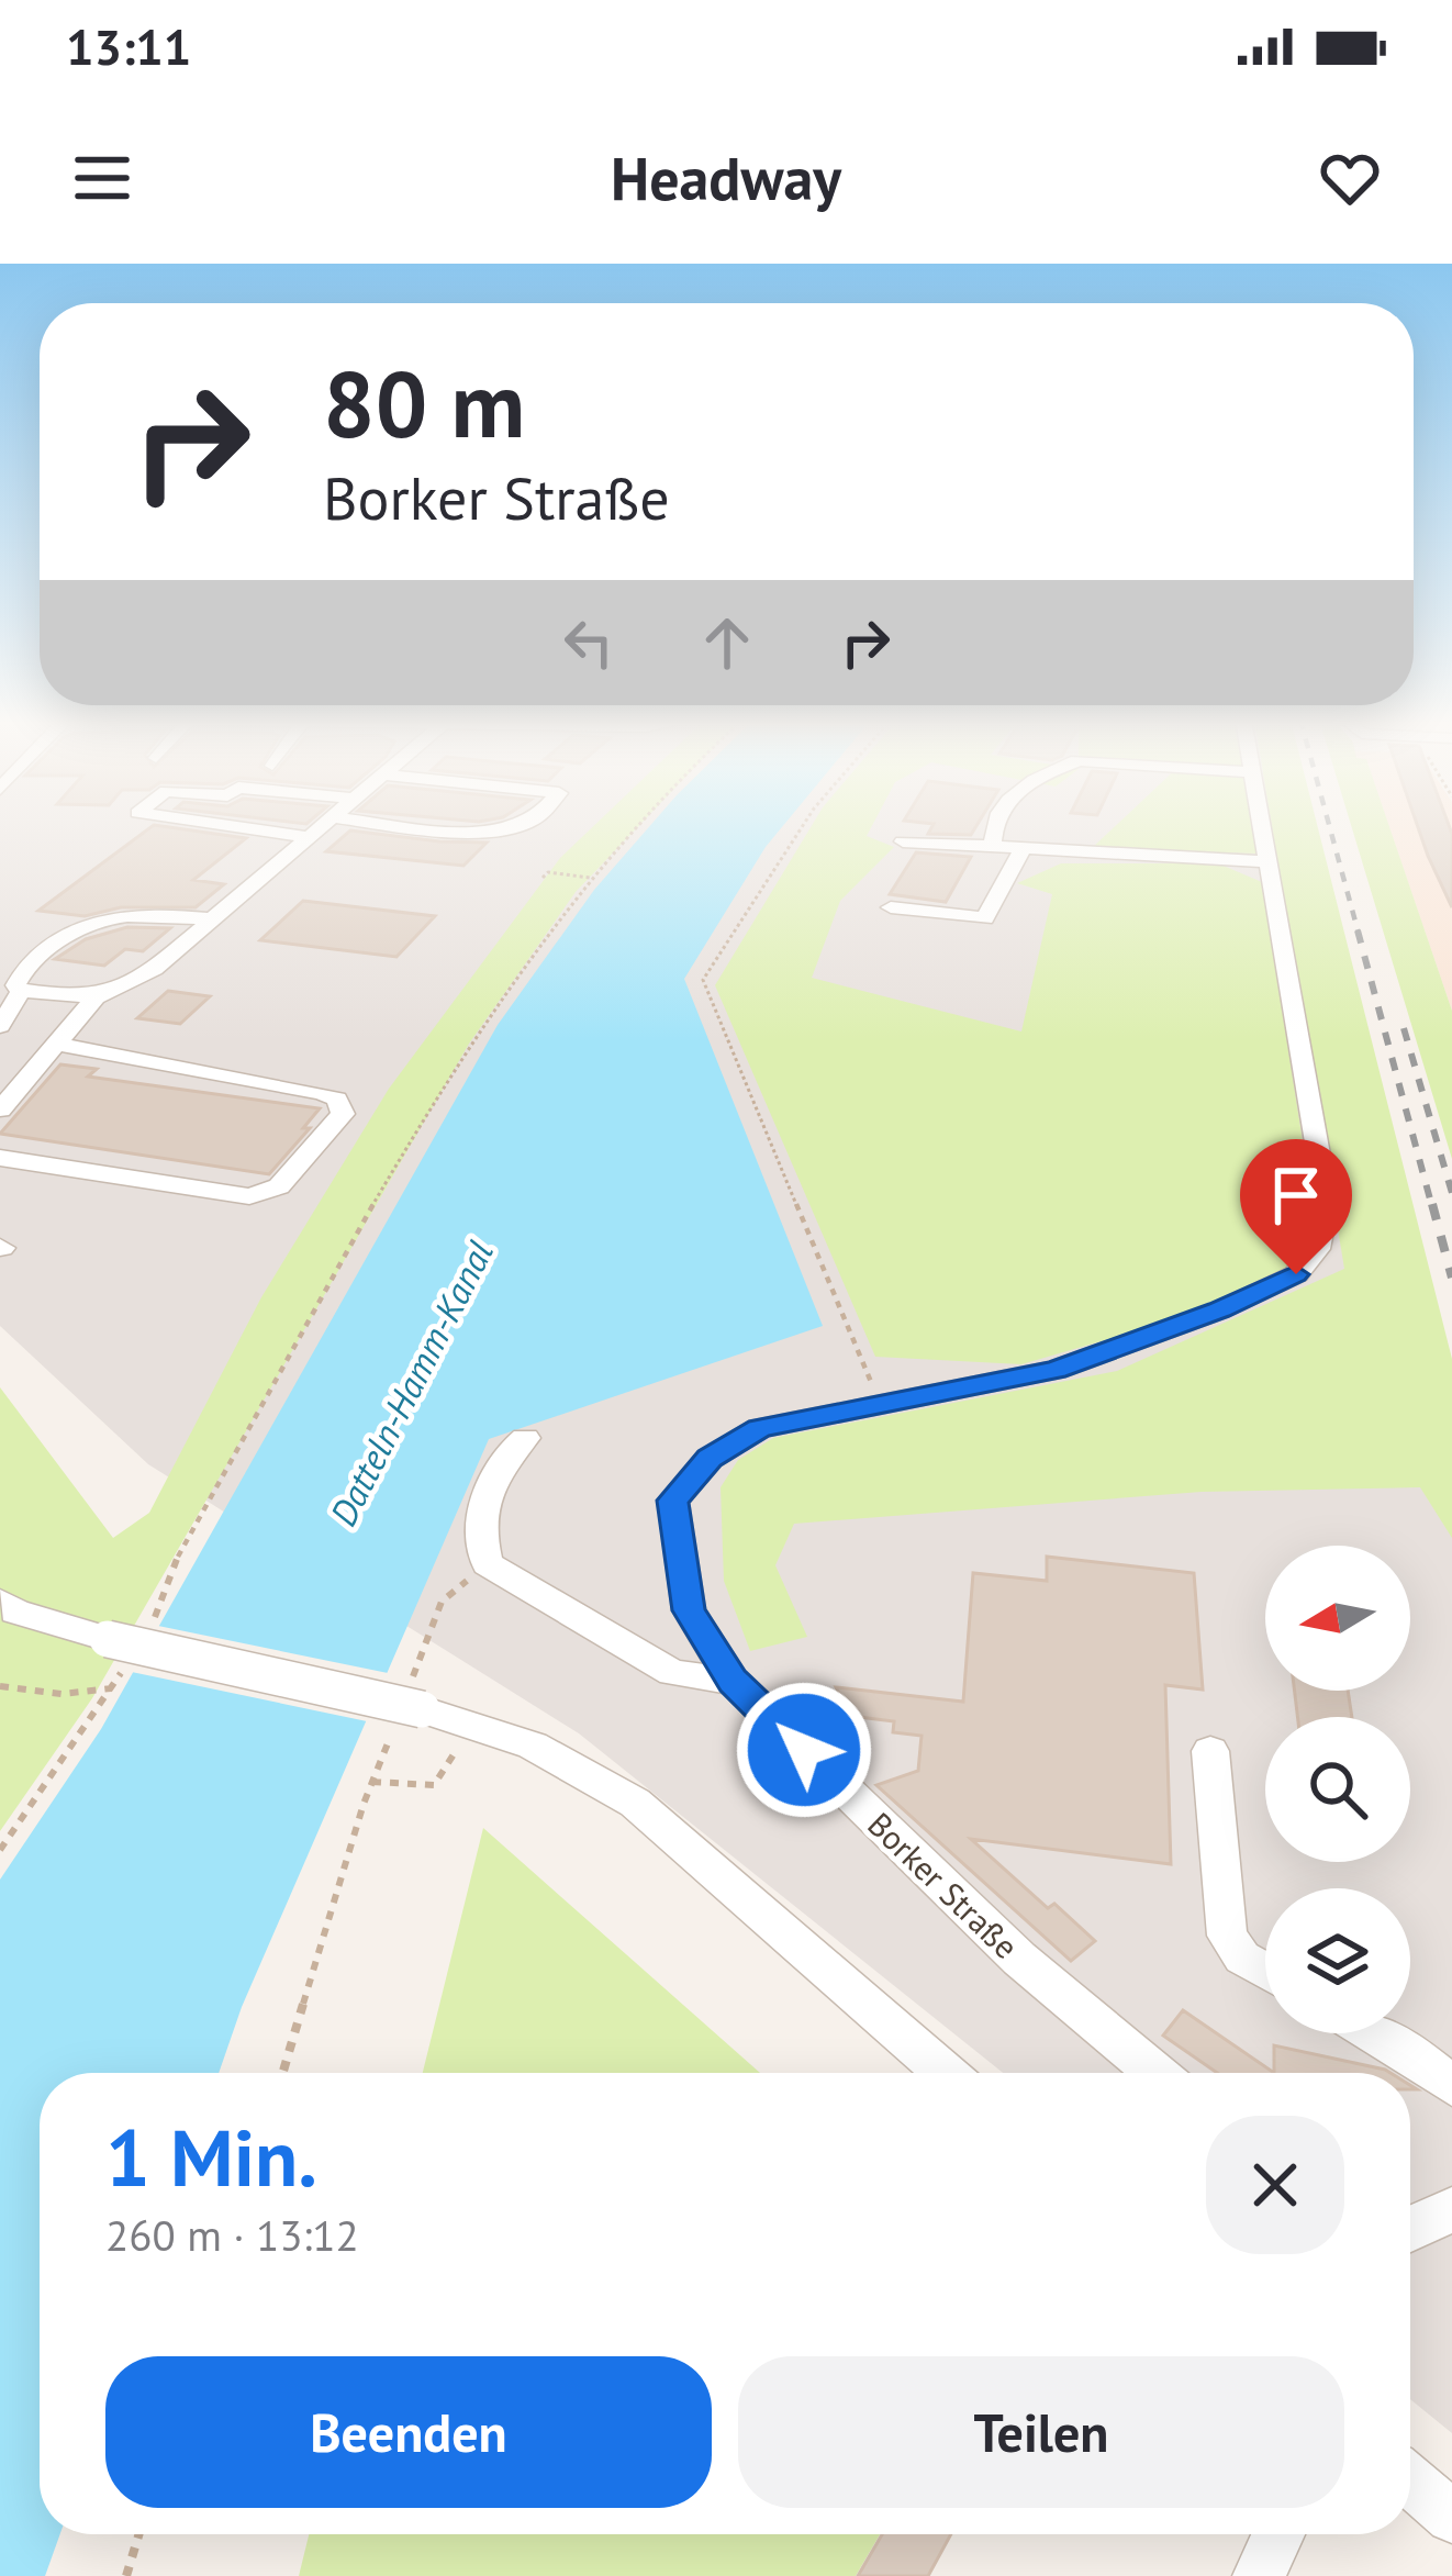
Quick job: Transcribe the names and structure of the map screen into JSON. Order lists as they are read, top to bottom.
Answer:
{
  "streets": {
    "street": ["Borker Straße"]
  },
  "water": ["Datteln-Hamm-Kanal"],
  "north": "left",
  "page": {
    "status": "13:11",
    "header": "Headway",
    "turn": ["80 m", "Borker Straße"],
    "heading": ["1 Min.", "260 m · 13:12"],
    "buttons": ["Beenden", "Teilen"]
  }
}
